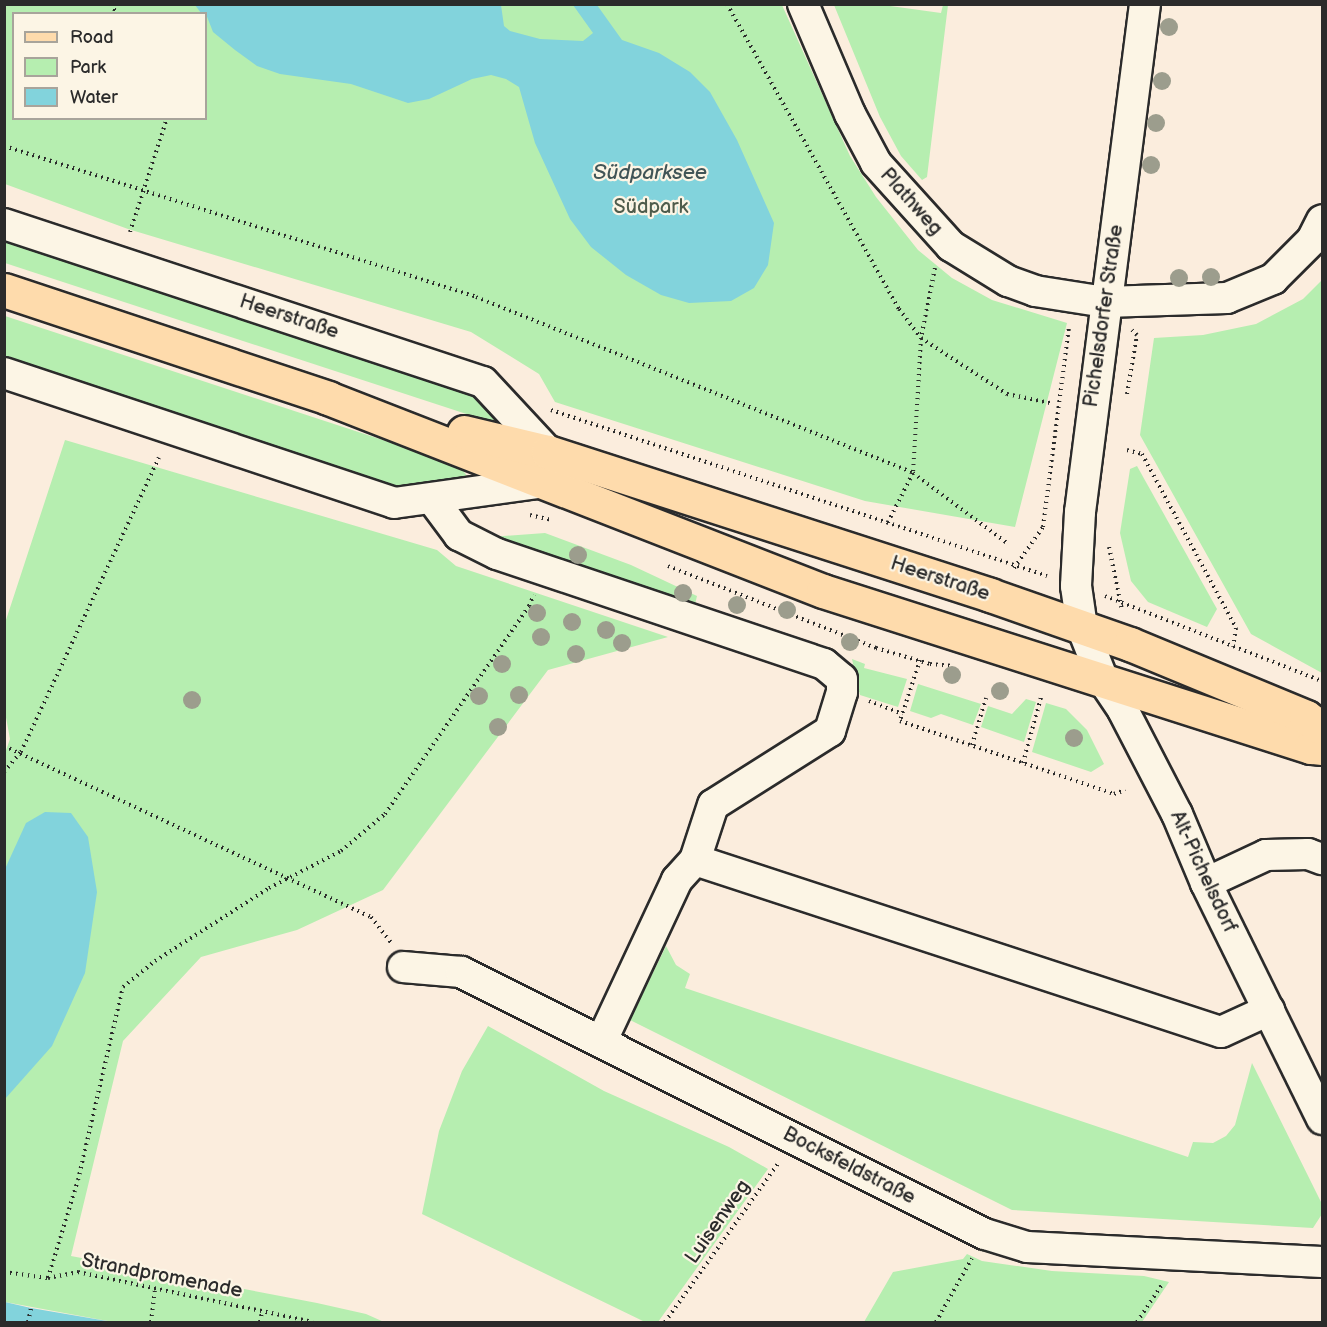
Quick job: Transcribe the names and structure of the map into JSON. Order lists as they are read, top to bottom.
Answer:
{
  "streets": {
    "main road": ["Heerstraße"],
    "street": [
      "Plathweg",
      "Pichelsdorfer Straße",
      "Alt-Pichelsdorf",
      "Bocksfeldstraße"
    ],
    "path": ["Luisenweg", "Strandpromenade"]
  },
  "crossings": [
    ["Plathweg", "Pichelsdorfer Straße"],
    ["Pichelsdorfer Straße", "Heerstraße"],
    ["Pichelsdorfer Straße", "Alt-Pichelsdorf"],
    ["Heerstraße", "Alt-Pichelsdorf"],
    ["Bocksfeldstraße", "Luisenweg"]
  ],
  "water": ["Südparksee"],
  "parks": ["Südpark"],
  "legend": ["Road", "Park", "Water"]
}
